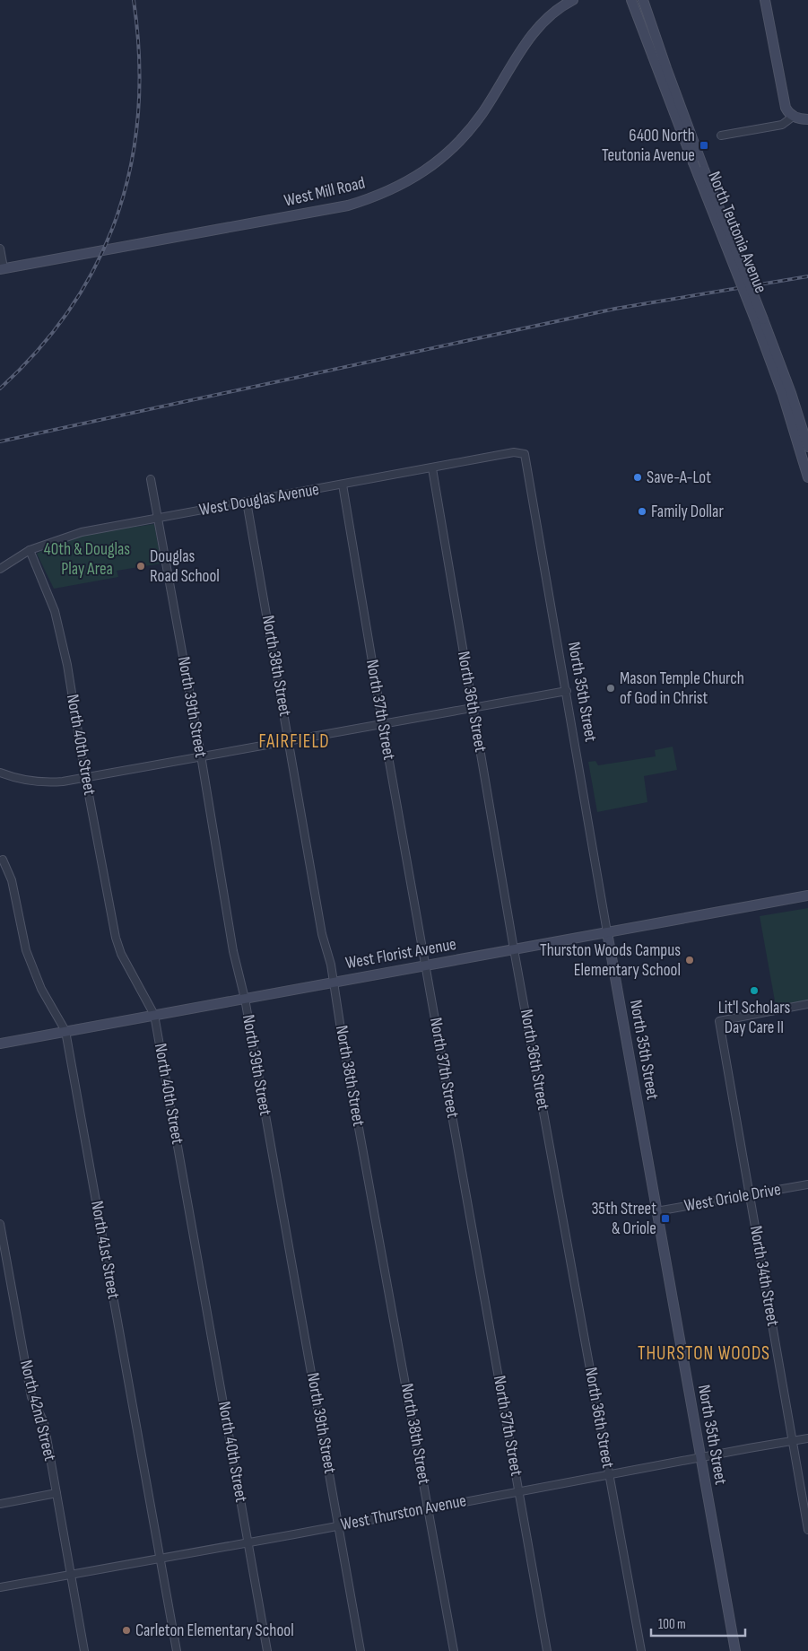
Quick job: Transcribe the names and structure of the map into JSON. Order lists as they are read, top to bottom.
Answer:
{
  "streets": {
    "main road": [
      "West Mill Road",
      "North Teutonia Avenue",
      "North 35th Street",
      "West Florist Avenue"
    ],
    "street": [
      "West Douglas Avenue",
      "North 38th Street",
      "North 36th Street",
      "North 39th Street",
      "North 37th Street",
      "North 40th Street",
      "West Oriole Drive",
      "North 41st Street",
      "North 34th Street",
      "North 42nd Street",
      "West Thurston Avenue"
    ]
  },
  "crossings": [
    ["West Douglas Avenue", "North 38th Street"],
    ["West Douglas Avenue", "North 35th Street"],
    ["West Douglas Avenue", "North 36th Street"],
    ["West Douglas Avenue", "North 39th Street"],
    ["West Douglas Avenue", "North 37th Street"],
    ["West Douglas Avenue", "North 40th Street"],
    ["North 38th Street", "West Florist Avenue"],
    ["North 38th Street", "West Thurston Avenue"],
    ["North 35th Street", "West Florist Avenue"],
    ["North 35th Street", "West Oriole Drive"],
    ["North 35th Street", "West Thurston Avenue"],
    ["North 36th Street", "West Florist Avenue"],
    ["North 36th Street", "West Thurston Avenue"],
    ["North 39th Street", "West Florist Avenue"],
    ["North 39th Street", "West Thurston Avenue"],
    ["North 37th Street", "West Florist Avenue"],
    ["North 37th Street", "West Thurston Avenue"],
    ["North 40th Street", "West Florist Avenue"],
    ["North 40th Street", "West Thurston Avenue"],
    ["West Florist Avenue", "North 41st Street"],
    ["West Oriole Drive", "North 34th Street"],
    ["North 41st Street", "West Thurston Avenue"],
    ["North 34th Street", "West Thurston Avenue"],
    ["North 42nd Street", "West Thurston Avenue"]
  ],
  "districts": ["FAIRFIELD", "THURSTON WOODS"],
  "parks": ["40th & Douglas Play Area"],
  "places": {
    "transit": ["6400 North Teutonia Avenue", "35th Street & Oriole"],
    "other": [
      "Save-A-Lot",
      "Family Dollar",
      "Douglas Road School",
      "Mason Temple Church of God in Christ",
      "Thurston Woods Campus Elementary School",
      "Lit'l Scholars Day Care II",
      "Carleton Elementary School"
    ]
  },
  "scale_bar": "100 m"
}
